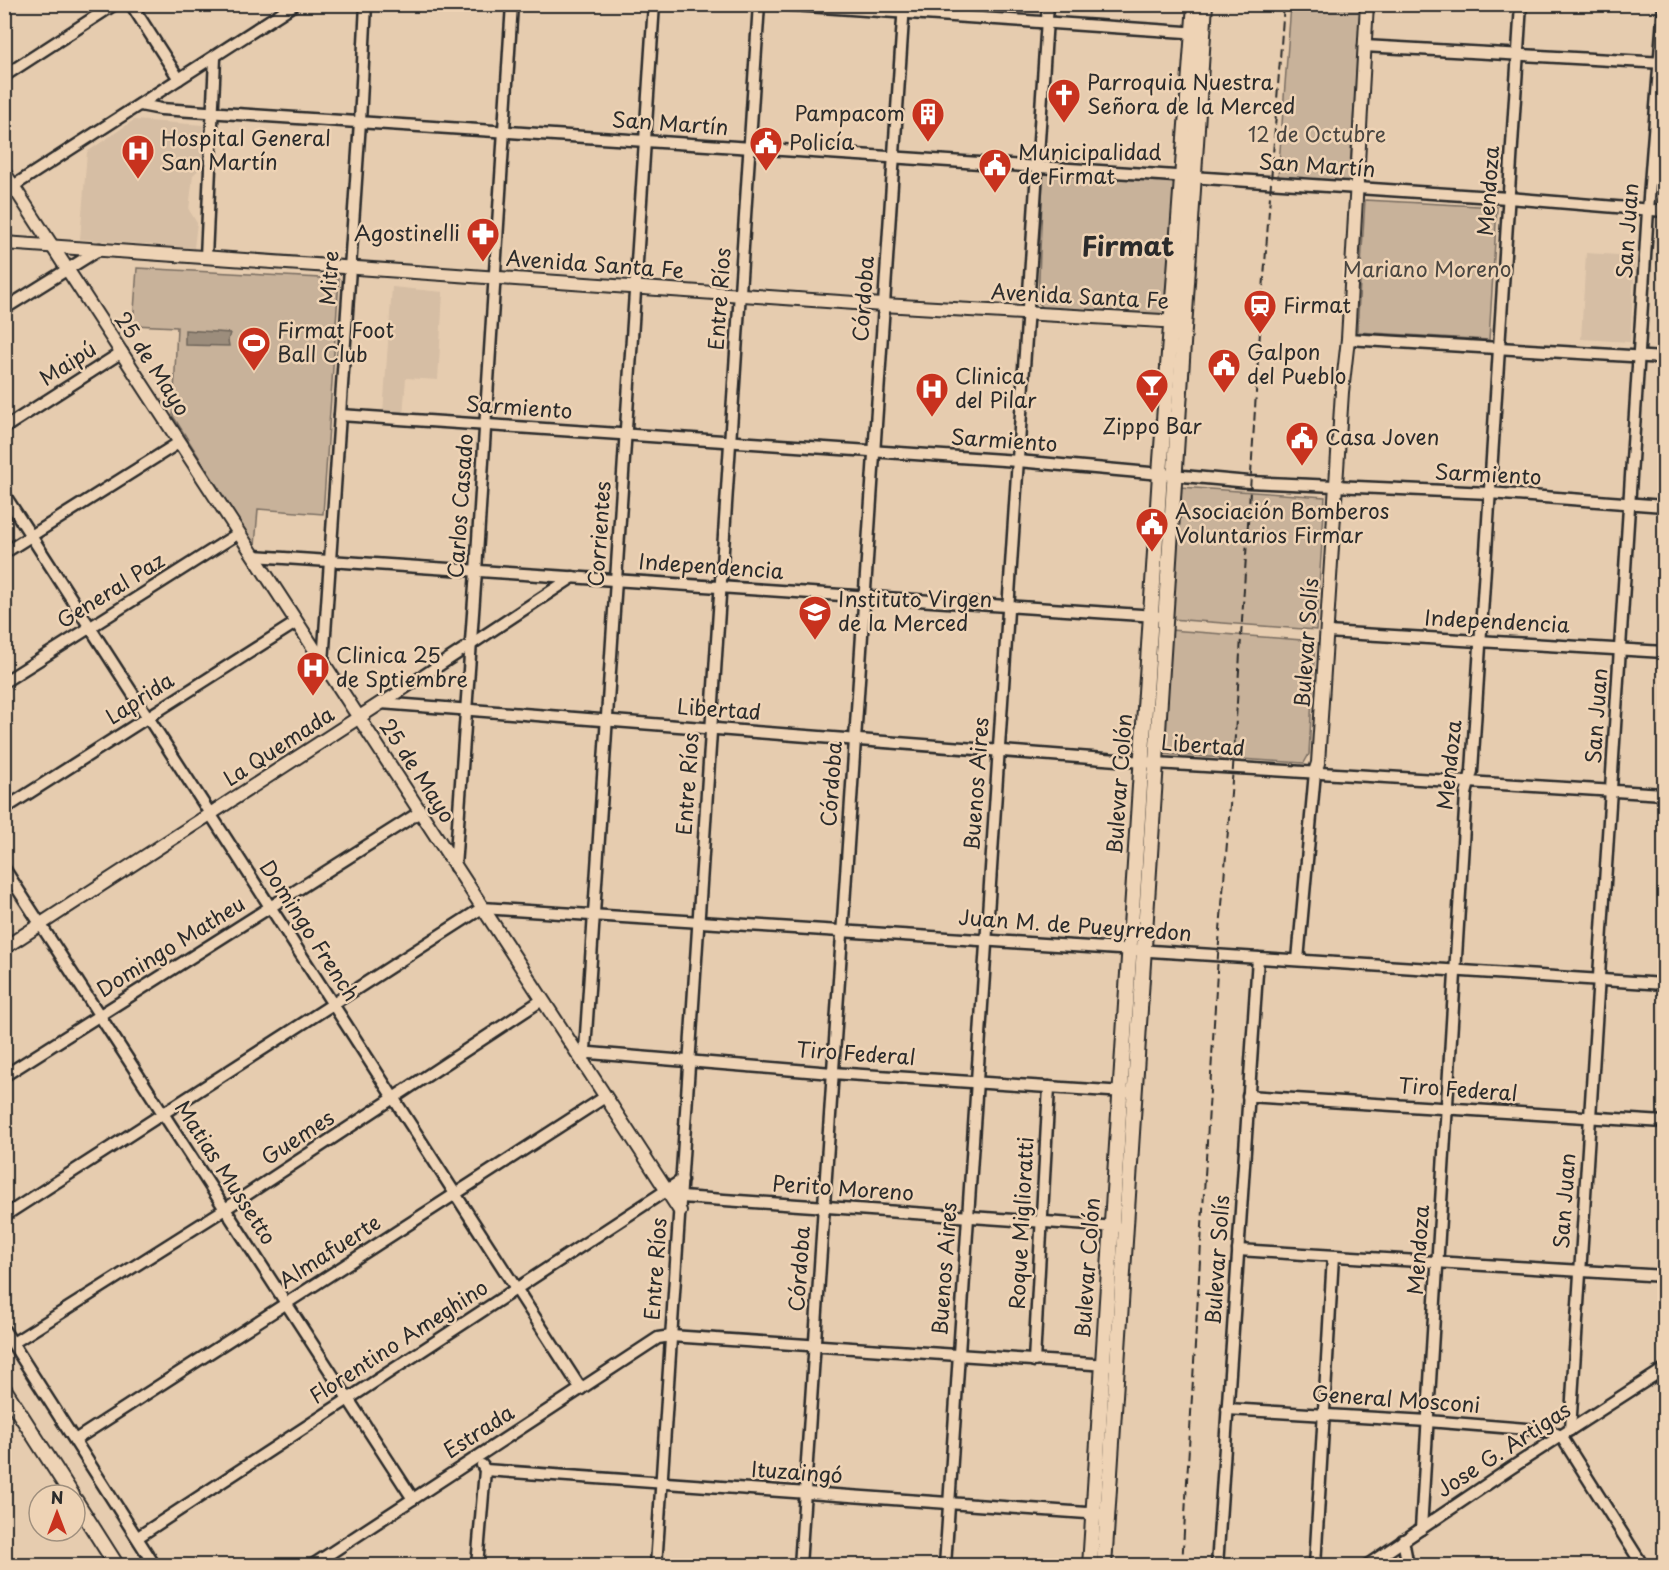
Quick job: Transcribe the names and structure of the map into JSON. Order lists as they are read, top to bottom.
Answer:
{
  "streets": {
    "main road": ["Bulevar Colón"],
    "street": [
      "San Martín",
      "Mendoza",
      "San Juan",
      "Avenida Santa Fe",
      "Mitre",
      "Entre Ríos",
      "Córdoba",
      "Maipú",
      "25 de Mayo",
      "Sarmiento",
      "Carlos Casado",
      "Corrientes",
      "Independencia",
      "General Paz",
      "Bulevar Solís",
      "Laprida",
      "Libertad",
      "La Quemada",
      "Buenos Aires",
      "Juan M. de Pueyrredon",
      "Domingo French",
      "Domingo Matheu",
      "Tiro Federal",
      "Guemes",
      "Matias Mussetto",
      "Perito Moreno",
      "Roque Miglioratti",
      "Almafuerte",
      "Florentino Ameghino",
      "General Mosconi",
      "Estrada",
      "Jose G. Artigas",
      "Ituzaingó"
    ]
  },
  "crossings": [
    ["San Martín", "Mendoza"],
    ["San Martín", "San Juan"],
    ["San Martín", "Mitre"],
    ["San Martín", "Entre Ríos"],
    ["San Martín", "Córdoba"],
    ["San Martín", "Carlos Casado"],
    ["San Martín", "Corrientes"],
    ["San Martín", "Bulevar Solís"],
    ["San Martín", "Buenos Aires"],
    ["San Martín", "Bulevar Colón"],
    ["Mendoza", "Sarmiento"],
    ["Mendoza", "Independencia"],
    ["Mendoza", "Libertad"],
    ["Mendoza", "Juan M. de Pueyrredon"],
    ["Mendoza", "Tiro Federal"],
    ["Mendoza", "General Mosconi"],
    ["Mendoza", "Jose G. Artigas"],
    ["San Juan", "Sarmiento"],
    ["San Juan", "Independencia"],
    ["San Juan", "Libertad"],
    ["San Juan", "Juan M. de Pueyrredon"],
    ["San Juan", "Tiro Federal"],
    ["San Juan", "General Mosconi"],
    ["San Juan", "Jose G. Artigas"],
    ["Avenida Santa Fe", "Mitre"],
    ["Avenida Santa Fe", "Entre Ríos"],
    ["Avenida Santa Fe", "Córdoba"],
    ["Avenida Santa Fe", "25 de Mayo"],
    ["Avenida Santa Fe", "Carlos Casado"],
    ["Avenida Santa Fe", "Corrientes"],
    ["Avenida Santa Fe", "Buenos Aires"],
    ["Avenida Santa Fe", "Bulevar Colón"],
    ["Mitre", "25 de Mayo"],
    ["Mitre", "Sarmiento"],
    ["Mitre", "Independencia"],
    ["Entre Ríos", "25 de Mayo"],
    ["Entre Ríos", "Sarmiento"],
    ["Entre Ríos", "Independencia"],
    ["Entre Ríos", "Libertad"],
    ["Entre Ríos", "Juan M. de Pueyrredon"],
    ["Entre Ríos", "Tiro Federal"],
    ["Entre Ríos", "Perito Moreno"],
    ["Entre Ríos", "Florentino Ameghino"],
    ["Entre Ríos", "Estrada"],
    ["Entre Ríos", "Ituzaingó"],
    ["Córdoba", "Sarmiento"],
    ["Córdoba", "Independencia"],
    ["Córdoba", "Libertad"],
    ["Córdoba", "Juan M. de Pueyrredon"],
    ["Córdoba", "Tiro Federal"],
    ["Córdoba", "Perito Moreno"],
    ["Córdoba", "Ituzaingó"],
    ["Maipú", "25 de Mayo"],
    ["25 de Mayo", "Carlos Casado"],
    ["25 de Mayo", "Corrientes"],
    ["25 de Mayo", "Independencia"],
    ["25 de Mayo", "General Paz"],
    ["25 de Mayo", "Laprida"],
    ["25 de Mayo", "La Quemada"],
    ["25 de Mayo", "Juan M. de Pueyrredon"],
    ["25 de Mayo", "Domingo Matheu"],
    ["25 de Mayo", "Tiro Federal"],
    ["25 de Mayo", "Guemes"],
    ["25 de Mayo", "Perito Moreno"],
    ["25 de Mayo", "Almafuerte"],
    ["25 de Mayo", "Florentino Ameghino"],
    ["Sarmiento", "Carlos Casado"],
    ["Sarmiento", "Corrientes"],
    ["Sarmiento", "Bulevar Solís"],
    ["Sarmiento", "Buenos Aires"],
    ["Sarmiento", "Bulevar Colón"],
    ["Carlos Casado", "Independencia"],
    ["Carlos Casado", "Libertad"],
    ["Carlos Casado", "La Quemada"],
    ["Corrientes", "Independencia"],
    ["Corrientes", "Libertad"],
    ["Corrientes", "Juan M. de Pueyrredon"],
    ["Corrientes", "Tiro Federal"],
    ["Independencia", "Bulevar Solís"],
    ["Independencia", "La Quemada"],
    ["Independencia", "Buenos Aires"],
    ["Independencia", "Bulevar Colón"],
    ["General Paz", "Domingo French"],
    ["Bulevar Solís", "Libertad"],
    ["Bulevar Solís", "Juan M. de Pueyrredon"],
    ["Bulevar Solís", "Tiro Federal"],
    ["Bulevar Solís", "General Mosconi"],
    ["Laprida", "Domingo French"],
    ["Libertad", "La Quemada"],
    ["Libertad", "Buenos Aires"],
    ["Libertad", "Bulevar Colón"],
    ["La Quemada", "Domingo French"],
    ["La Quemada", "Matias Mussetto"],
    ["Buenos Aires", "Juan M. de Pueyrredon"],
    ["Buenos Aires", "Tiro Federal"],
    ["Buenos Aires", "Perito Moreno"],
    ["Buenos Aires", "Ituzaingó"],
    ["Bulevar Colón", "Juan M. de Pueyrredon"],
    ["Bulevar Colón", "Tiro Federal"],
    ["Bulevar Colón", "Perito Moreno"],
    ["Bulevar Colón", "Ituzaingó"],
    ["Domingo French", "Domingo Matheu"],
    ["Domingo French", "Guemes"],
    ["Domingo French", "Almafuerte"],
    ["Domingo French", "Florentino Ameghino"],
    ["Domingo French", "Estrada"],
    ["Domingo Matheu", "Matias Mussetto"],
    ["Tiro Federal", "Roque Miglioratti"],
    ["Guemes", "Matias Mussetto"],
    ["Matias Mussetto", "Almafuerte"],
    ["Matias Mussetto", "Florentino Ameghino"],
    ["Matias Mussetto", "Estrada"],
    ["Perito Moreno", "Roque Miglioratti"],
    ["Perito Moreno", "Florentino Ameghino"],
    ["General Mosconi", "Jose G. Artigas"]
  ],
  "districts": ["Firmat"],
  "parks": ["12 de Octubre", "Mariano Moreno"],
  "places": {
    "church": ["Parroquia Nuestra Señora de la Merced"],
    "building": ["Pampacom"],
    "public building": [
      "Policía",
      "Municipalidad de Firmat",
      "Galpon del Pueblo",
      "Casa Joven",
      "Asociación Bomberos Voluntarios Firmar"
    ],
    "hospital": ["Hospital General San Martín", "Clinica del Pilar", "Clinica 25 de Sptiembre"],
    "pharmacy": ["Agostinelli"],
    "station": ["Firmat"],
    "sports": ["Firmat Foot Ball Club"],
    "bar": ["Zippo Bar"],
    "school or university": ["Instituto Virgen de la Merced"]
  },
  "north": "top"
}
